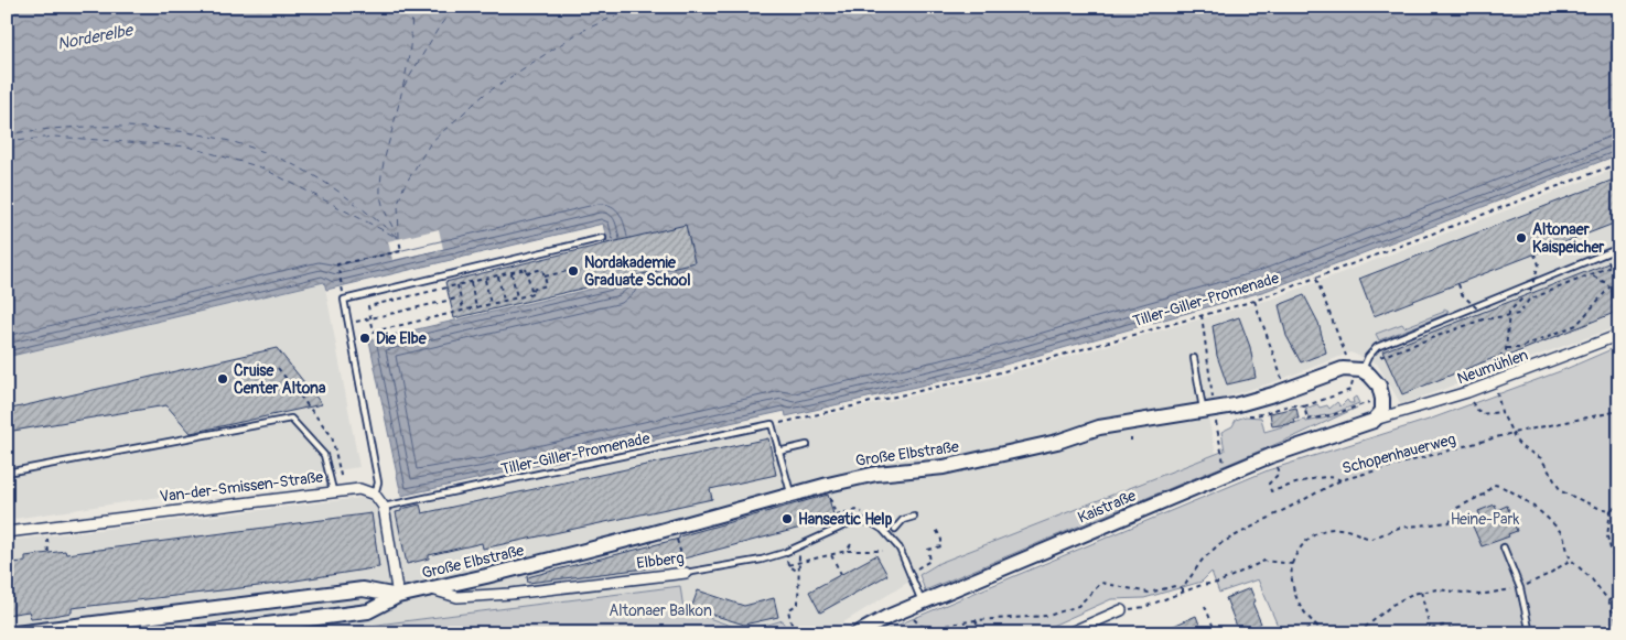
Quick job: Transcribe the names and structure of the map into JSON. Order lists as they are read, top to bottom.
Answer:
{
  "streets": {
    "street": [
      "Neumühlen",
      "Große Elbstraße",
      "Van-der-Smissen-Straße",
      "Kaistraße",
      "Elbberg"
    ],
    "lane": ["Tiller-Giller-Promenade"],
    "path": ["Schopenhauerweg"]
  },
  "crossings": [
    ["Neumühlen", "Kaistraße"],
    ["Große Elbstraße", "Elbberg"],
    ["Kaistraße", "Elbberg"]
  ],
  "water": ["Norderelbe"],
  "parks": ["Heine-Park", "Altonaer Balkon"],
  "places": [
    "Altonaer Kaispeicher",
    "Nordakademie Graduate School",
    "Die Elbe",
    "Cruise Center Altona",
    "Hanseatic Help"
  ]
}
